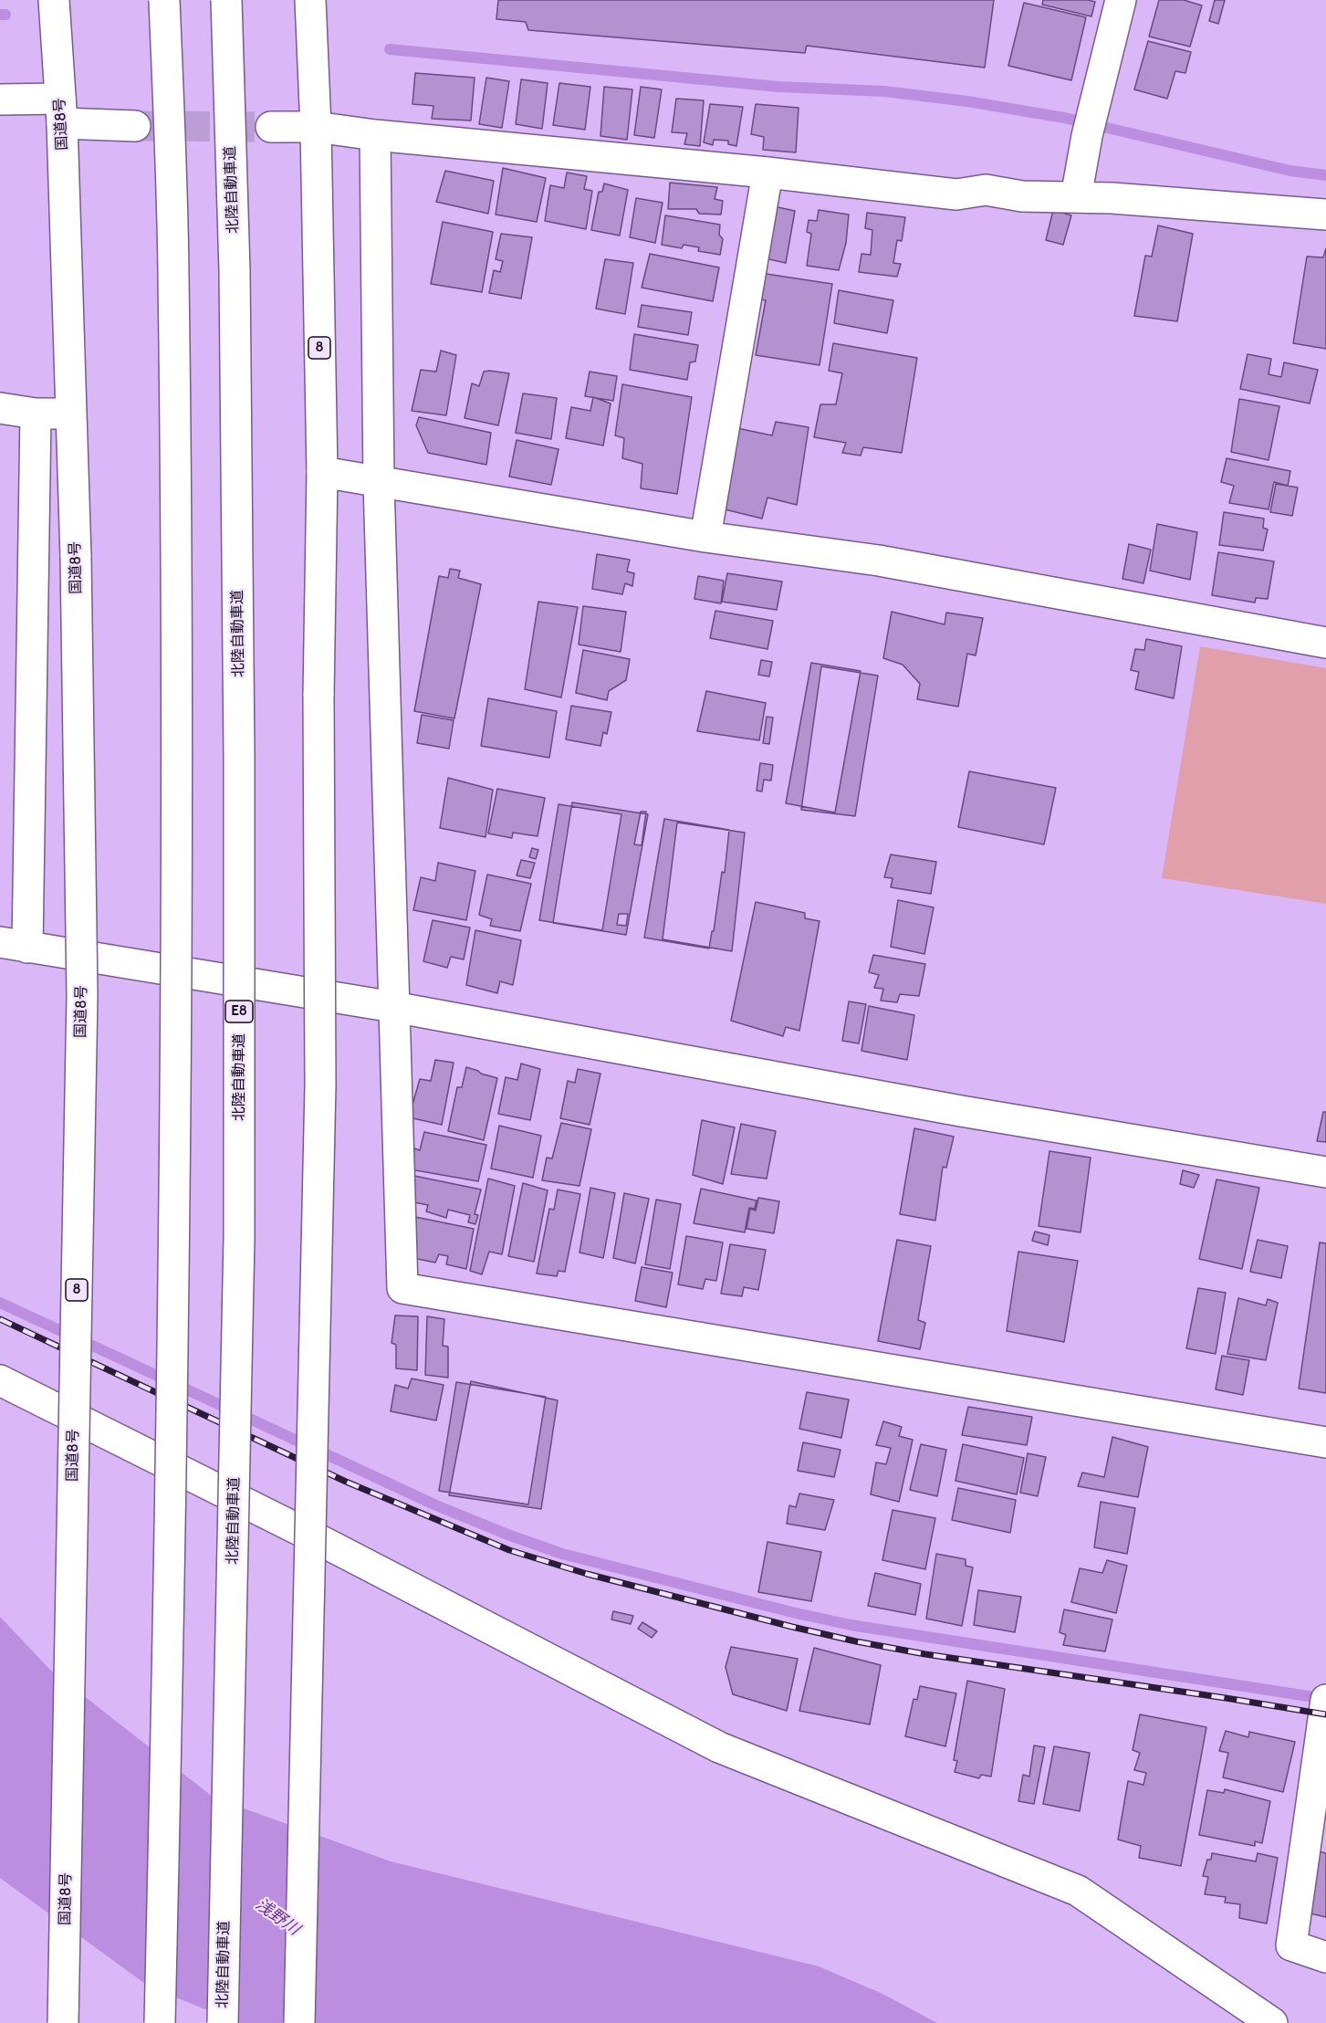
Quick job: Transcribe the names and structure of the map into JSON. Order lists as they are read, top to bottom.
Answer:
{
  "streets": {
    "main road": [
      "国道8号",
      "北陸自動車道",
      "8",
      "E8"
    ]
  },
  "water": ["浅野川"]
}
